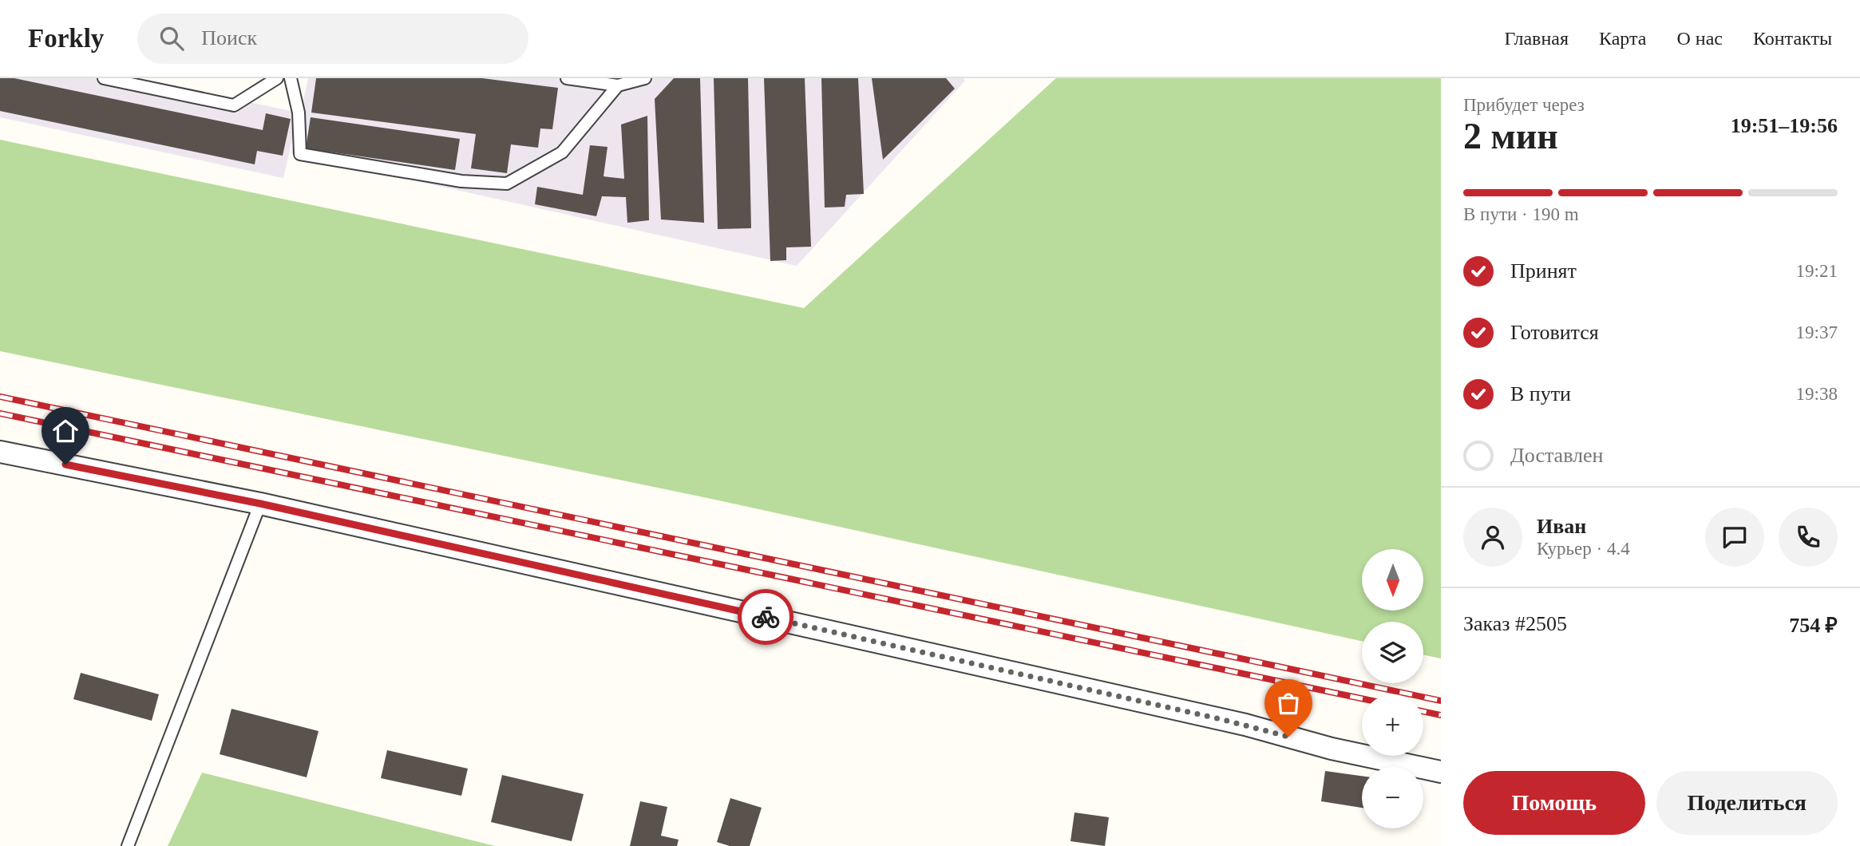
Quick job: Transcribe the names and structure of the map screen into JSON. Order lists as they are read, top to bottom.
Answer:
{
  "north": "bottom",
  "page": {
    "header": "Forkly",
    "search": "Поиск",
    "nav": [
      "Главная",
      "Карта",
      "О нас",
      "Контакты"
    ],
    "heading": ["2 мин", "Прибудет через", "19:51–19:56"],
    "panel": [
      "Иван",
      "Курьер · 4.4",
      "Заказ #2505",
      "754 ₽"
    ],
    "bar": "В пути · 190 m",
    "list": [
      ["Принят", "19:21"],
      ["Готовится", "19:37"],
      ["В пути", "19:38"],
      "Доставлен"
    ],
    "map_buttons": ["+", "−"],
    "buttons": ["Помощь", "Поделиться"]
  }
}
